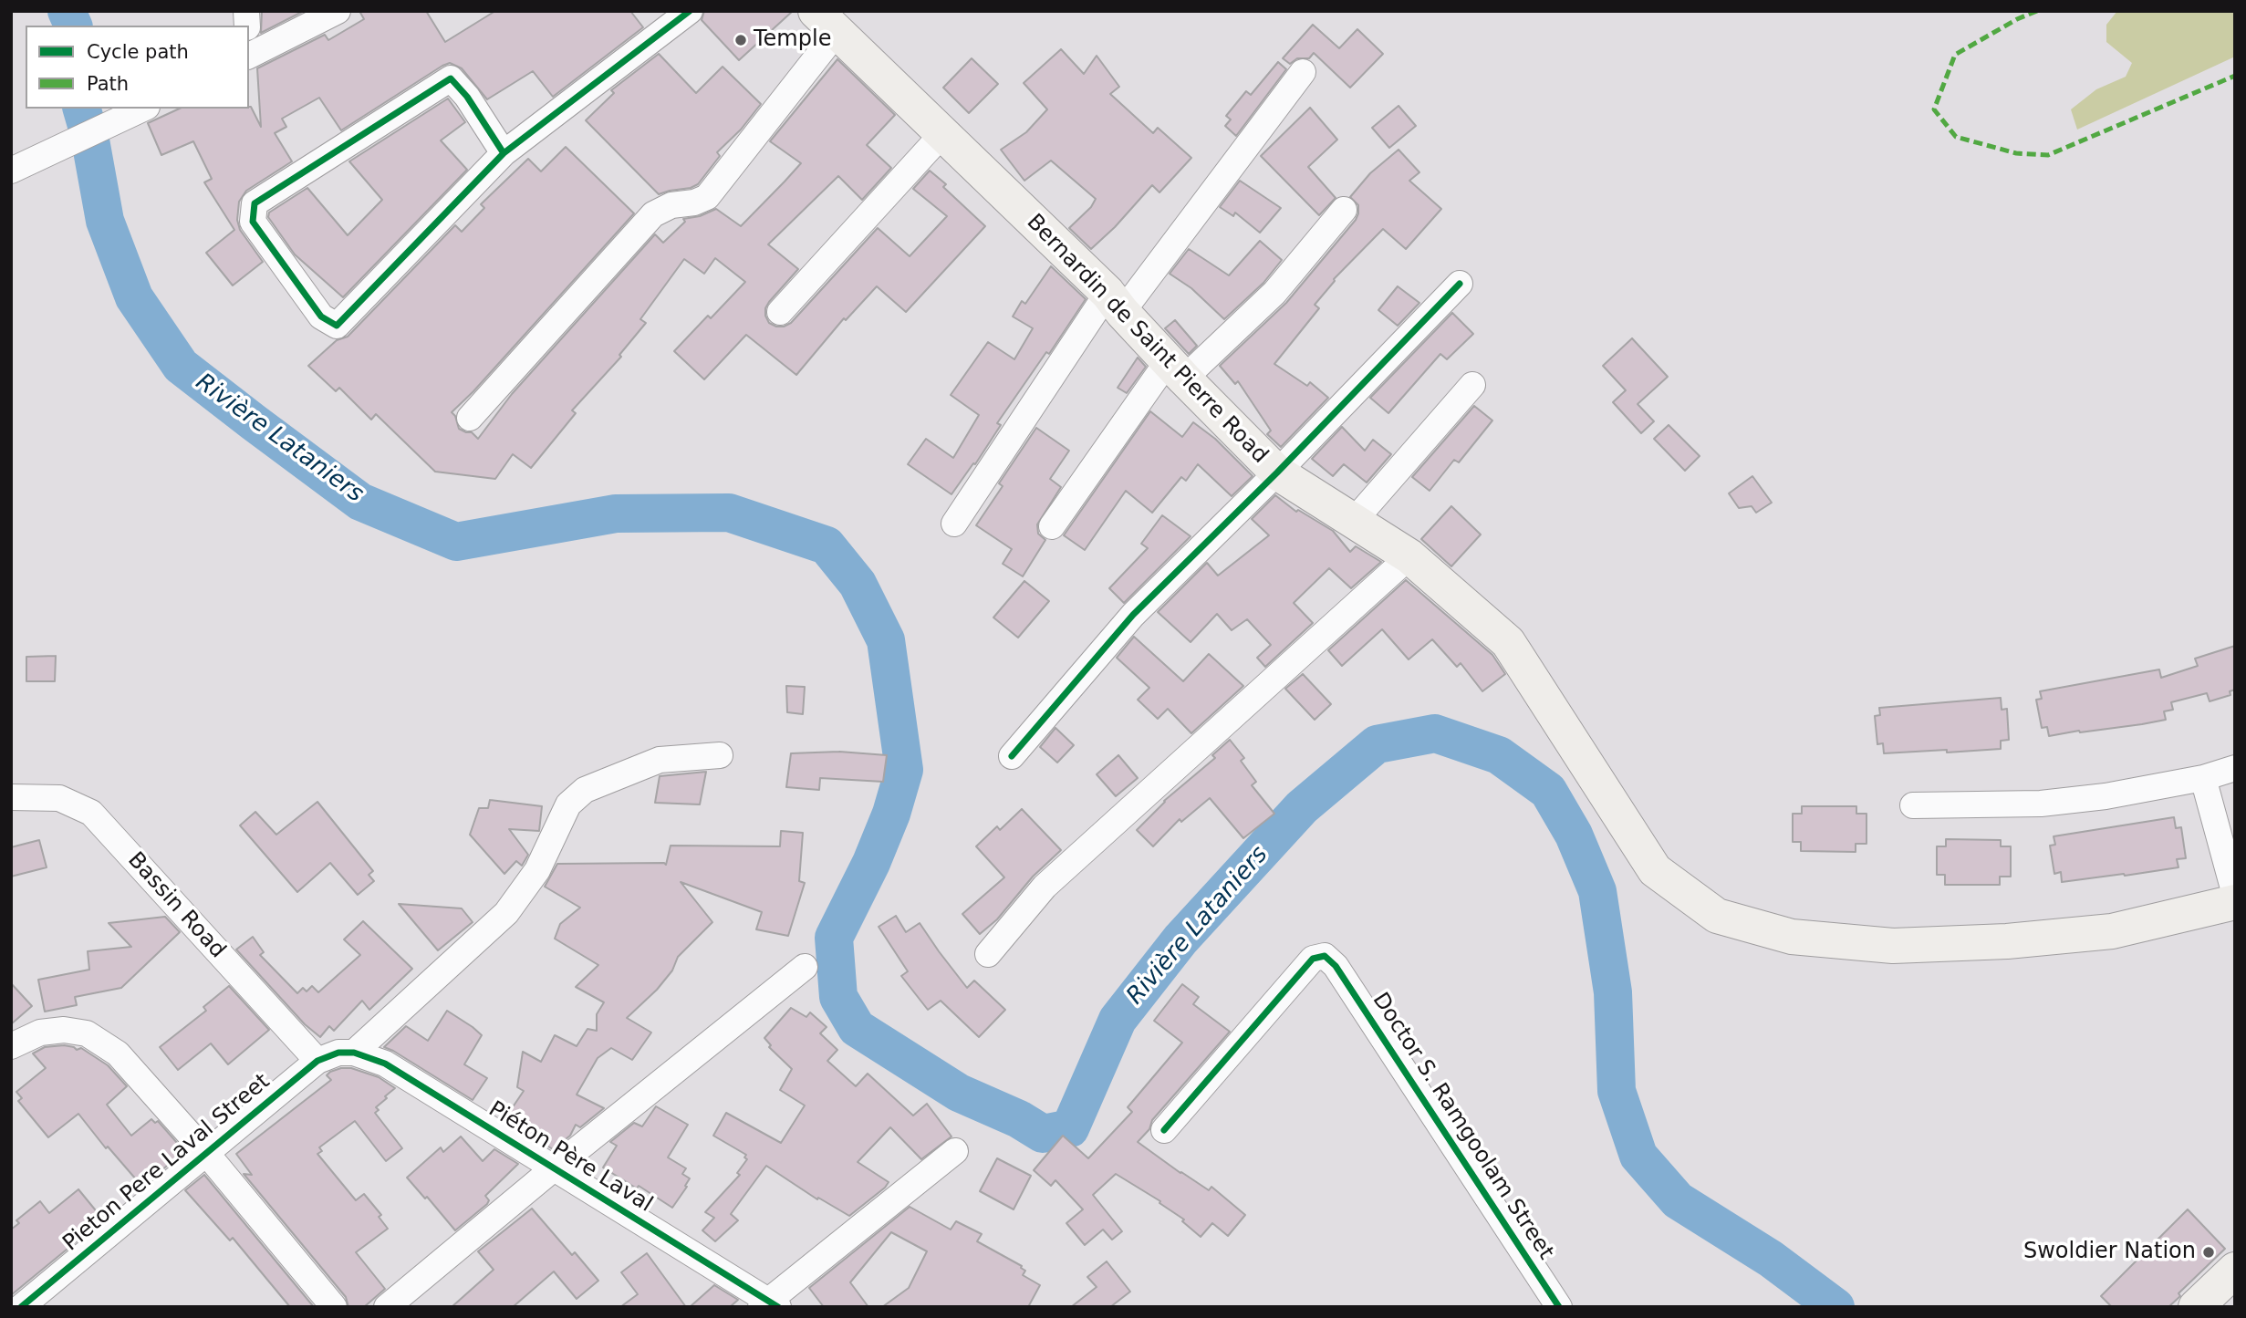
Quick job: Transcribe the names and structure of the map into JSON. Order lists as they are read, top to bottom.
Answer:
{
  "streets": {
    "main road": ["Bernardin de Saint Pierre Road"],
    "street": [
      "Bassin Road",
      "Doctor S. Ramgoolam Street",
      "Piéton Père Laval",
      "Pieton Pere Laval Street"
    ]
  },
  "crossings": [
    ["Bassin Road", "Piéton Père Laval"],
    ["Bassin Road", "Pieton Pere Laval Street"],
    ["Piéton Père Laval", "Pieton Pere Laval Street"]
  ],
  "water": ["Rivière Lataniers"],
  "places": ["Temple", "Swoldier Nation"],
  "legend": ["Cycle path", "Path"]
}
